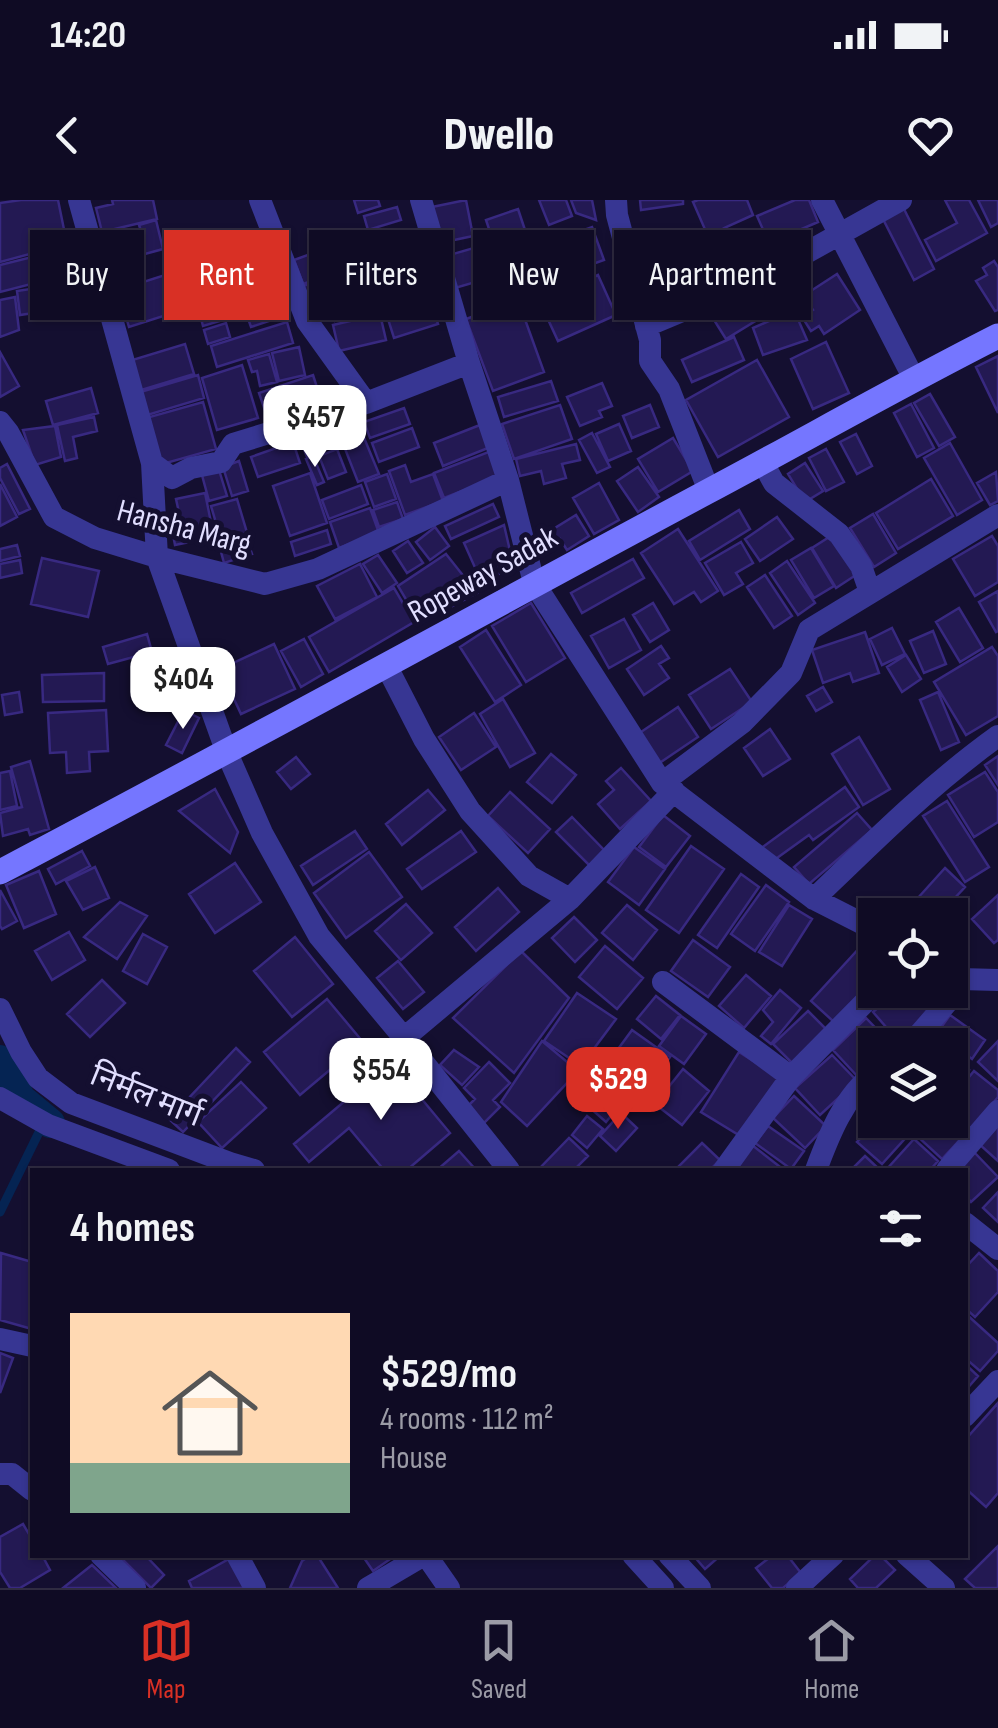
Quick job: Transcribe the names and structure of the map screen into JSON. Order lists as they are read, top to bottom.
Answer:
{
  "streets": {
    "main road": ["Ropeway Sadak"],
    "street": ["Hansha Marg", "निर्मल मार्ग"]
  },
  "page": {
    "status": "14:20",
    "header": "Dwello",
    "chip": [
      "Buy",
      "Rent",
      "Filters",
      "New",
      "Apartment"
    ],
    "price": [
      "$457",
      "$404",
      "$554",
      "$529"
    ],
    "heading": "4 homes",
    "list": [
      {
        "name": "$529/mo",
        "note": "4 rooms · 112 m² · House"
      }
    ],
    "tabs": ["Map", "Saved", "Home"]
  }
}
